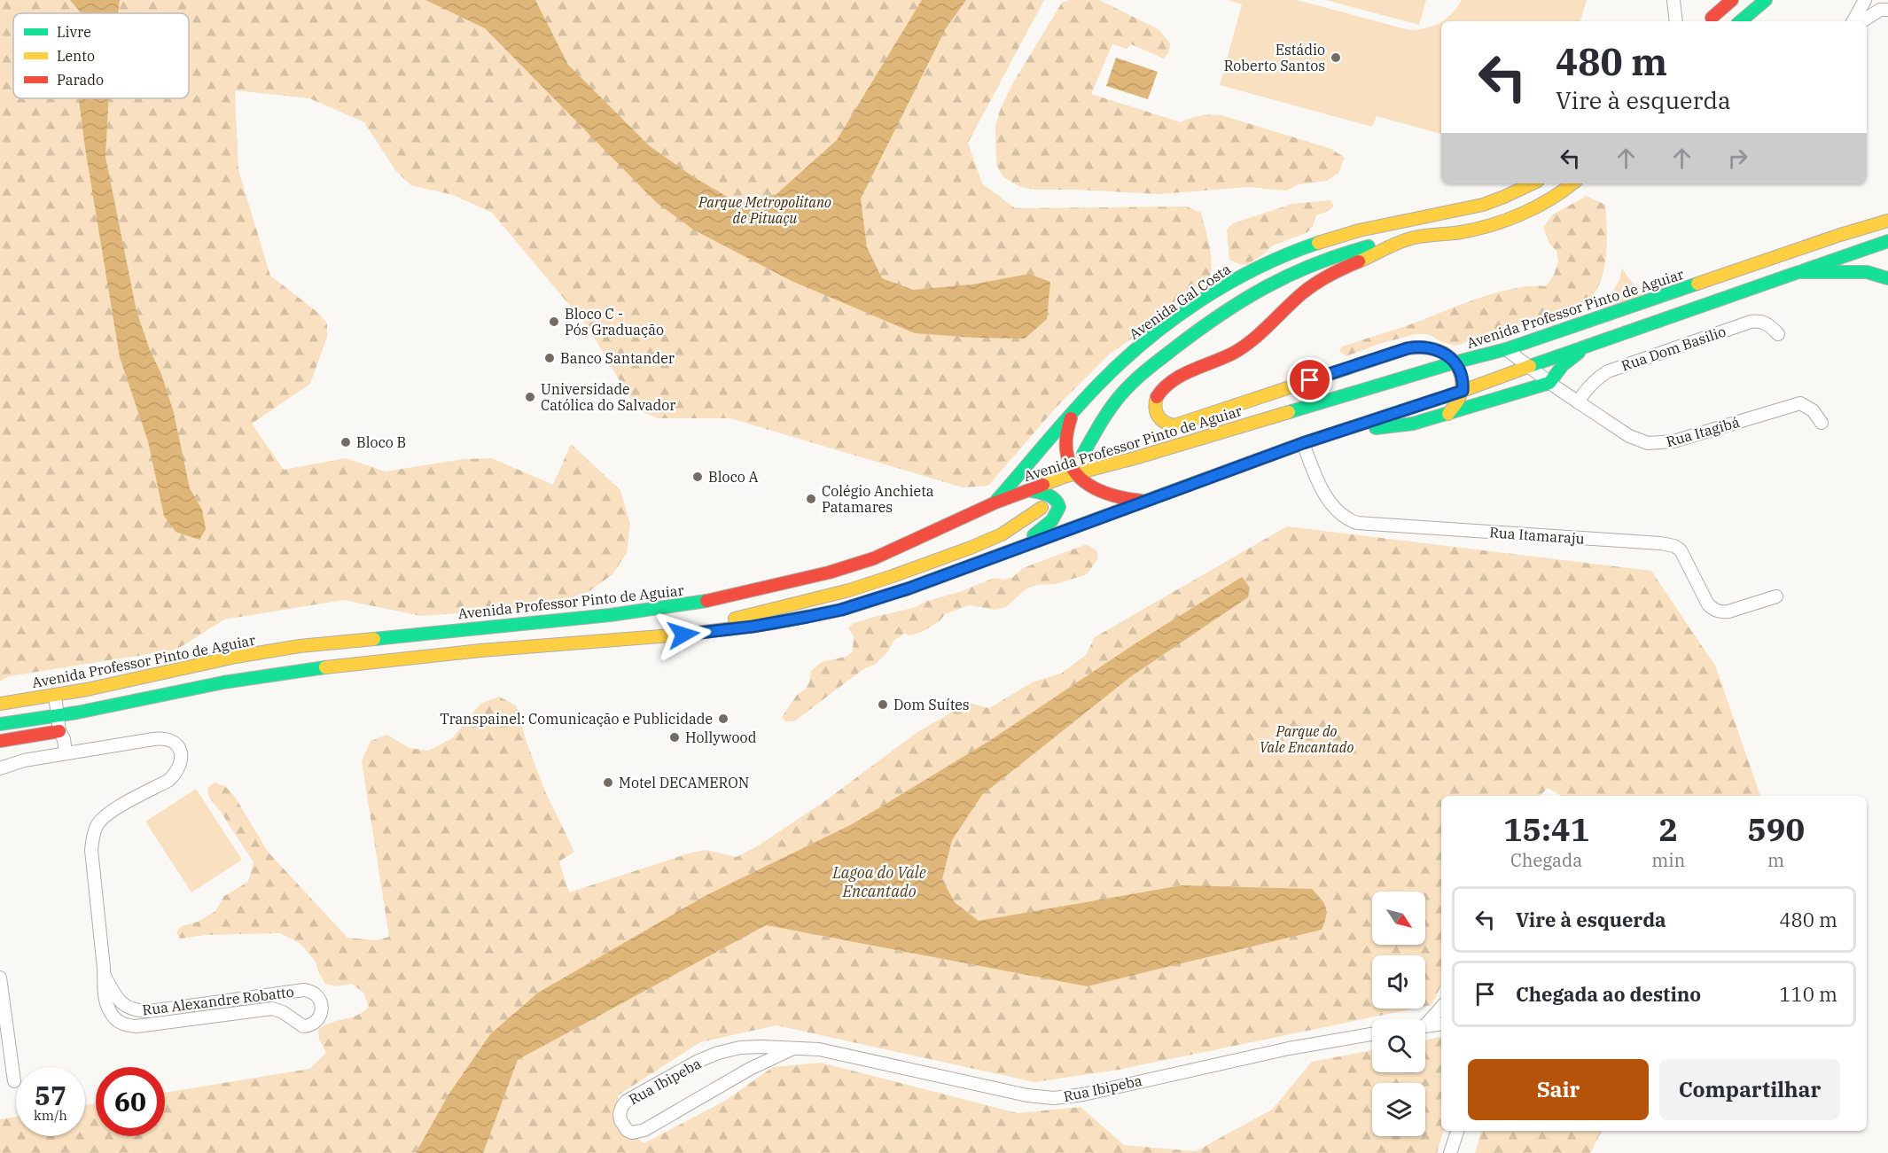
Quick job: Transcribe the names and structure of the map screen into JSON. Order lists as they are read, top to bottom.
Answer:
{
  "streets": {
    "main road": ["Avenida Gal Costa", "Avenida Professor Pinto de Aguiar"],
    "street": [
      "Rua Dom Basilio",
      "Rua Itagibá",
      "Rua Itamaraju",
      "Rua Alexandre Robatto",
      "Rua Ibipeba"
    ]
  },
  "crossings": [
    ["Avenida Gal Costa", "Avenida Professor Pinto de Aguiar"],
    ["Avenida Professor Pinto de Aguiar", "Rua Itagibá"],
    ["Rua Dom Basilio", "Rua Itagibá"]
  ],
  "water": ["Lagoa do Vale Encantado"],
  "parks": ["Parque Metropolitano de Pituaçu", "Parque do Vale Encantado"],
  "places": [
    "Estádio Roberto Santos",
    "Bloco C - Pós Graduação",
    "Banco Santander",
    "Universidade Católica do Salvador",
    "Bloco B",
    "Bloco A",
    "Colégio Anchieta Patamares",
    "Dom Suítes",
    "Transpainel: Comunicação e Publicidade",
    "Hollywood",
    "Motel DECAMERON"
  ],
  "legend": ["Livre", "Lento", "Parado"],
  "north": "bottom right",
  "page": {
    "turn": ["480 m", "Vire à esquerda"],
    "eta": [
      "15:41",
      "Chegada",
      "2",
      "min",
      "590",
      "m"
    ],
    "list": [
      {
        "name": "Vire à esquerda",
        "value": "480 m"
      },
      {
        "name": "Chegada ao destino",
        "value": "110 m"
      }
    ],
    "buttons": ["Sair", "Compartilhar"],
    "speed": "57 km/h",
    "limit": "60"
  }
}
